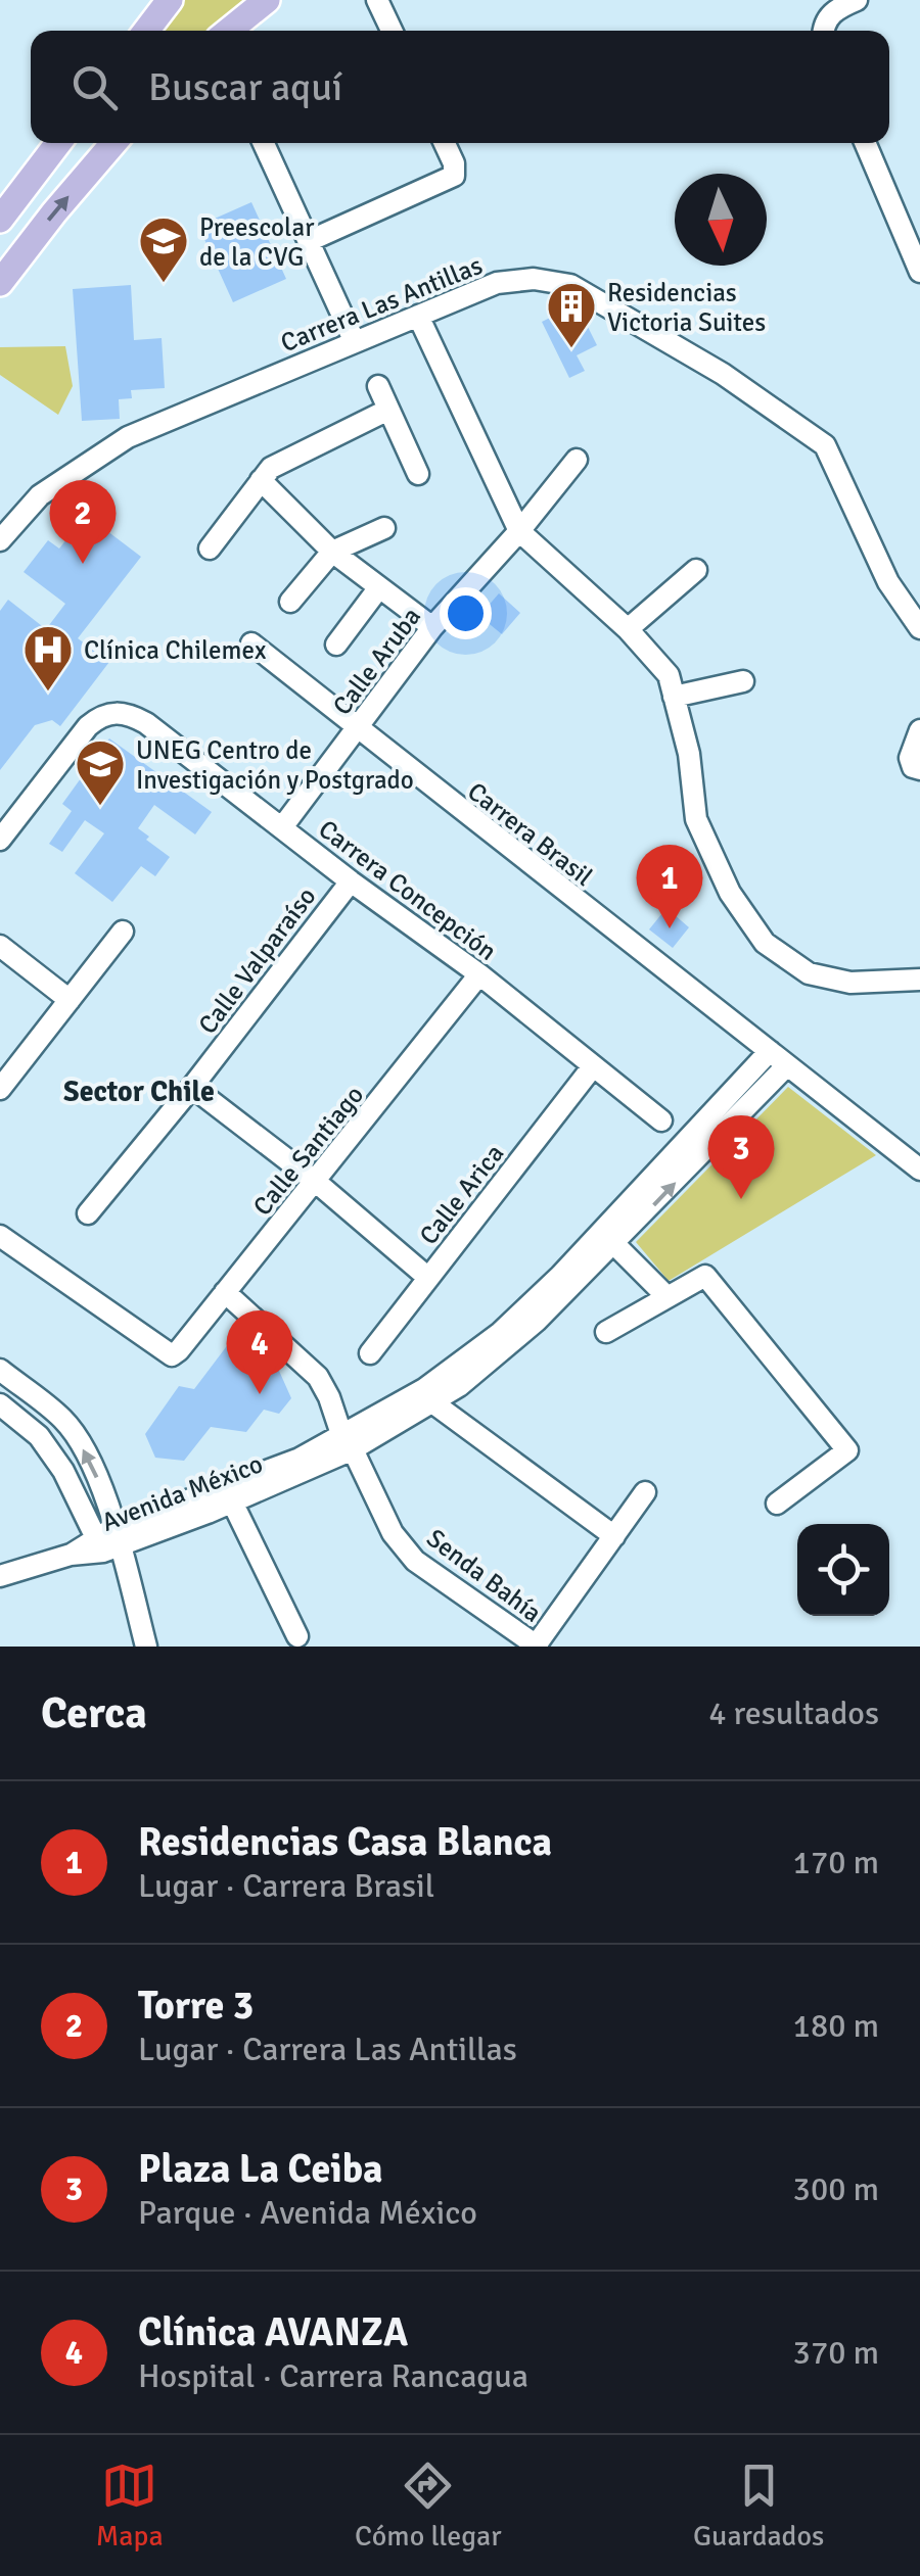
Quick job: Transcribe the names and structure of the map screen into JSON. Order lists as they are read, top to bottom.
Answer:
{
  "streets": {
    "street": [
      "Carrera Las Antillas",
      "Calle Aruba",
      "Carrera Brasil",
      "Carrera Concepción",
      "Calle Valparaíso",
      "Calle Santiago",
      "Calle Arica",
      "Avenida México",
      "Senda Bahía"
    ]
  },
  "crossings": [
    ["Calle Aruba", "Carrera Brasil"],
    ["Calle Aruba", "Carrera Concepción"],
    ["Carrera Brasil", "Avenida México"],
    ["Carrera Concepción", "Calle Valparaíso"],
    ["Carrera Concepción", "Calle Santiago"],
    ["Carrera Concepción", "Calle Arica"],
    ["Calle Santiago", "Senda Bahía"],
    ["Avenida México", "Senda Bahía"]
  ],
  "districts": ["Sector Chile"],
  "places": {
    "school or university": ["Preescolar de la CVG", "UNEG Centro de Investigación y Postgrado"],
    "building": ["Residencias Victoria Suites"],
    "hospital": ["Clínica Chilemex"]
  },
  "north": "bottom",
  "page": {
    "search": "Buscar aquí",
    "pins": [
      "2",
      "1",
      "3",
      "4"
    ],
    "heading": ["Cerca", "4 resultados"],
    "list": [
      {
        "mark": "1",
        "name": "Residencias Casa Blanca",
        "note": "Lugar · Carrera Brasil",
        "value": "170 m"
      },
      {
        "mark": "2",
        "name": "Torre 3",
        "note": "Lugar · Carrera Las Antillas",
        "value": "180 m"
      },
      {
        "mark": "3",
        "name": "Plaza La Ceiba",
        "note": "Parque · Avenida México",
        "value": "300 m"
      },
      {
        "mark": "4",
        "name": "Clínica AVANZA",
        "note": "Hospital · Carrera Rancagua",
        "value": "370 m"
      }
    ],
    "nav": ["Mapa", "Cómo llegar", "Guardados"]
  }
}
